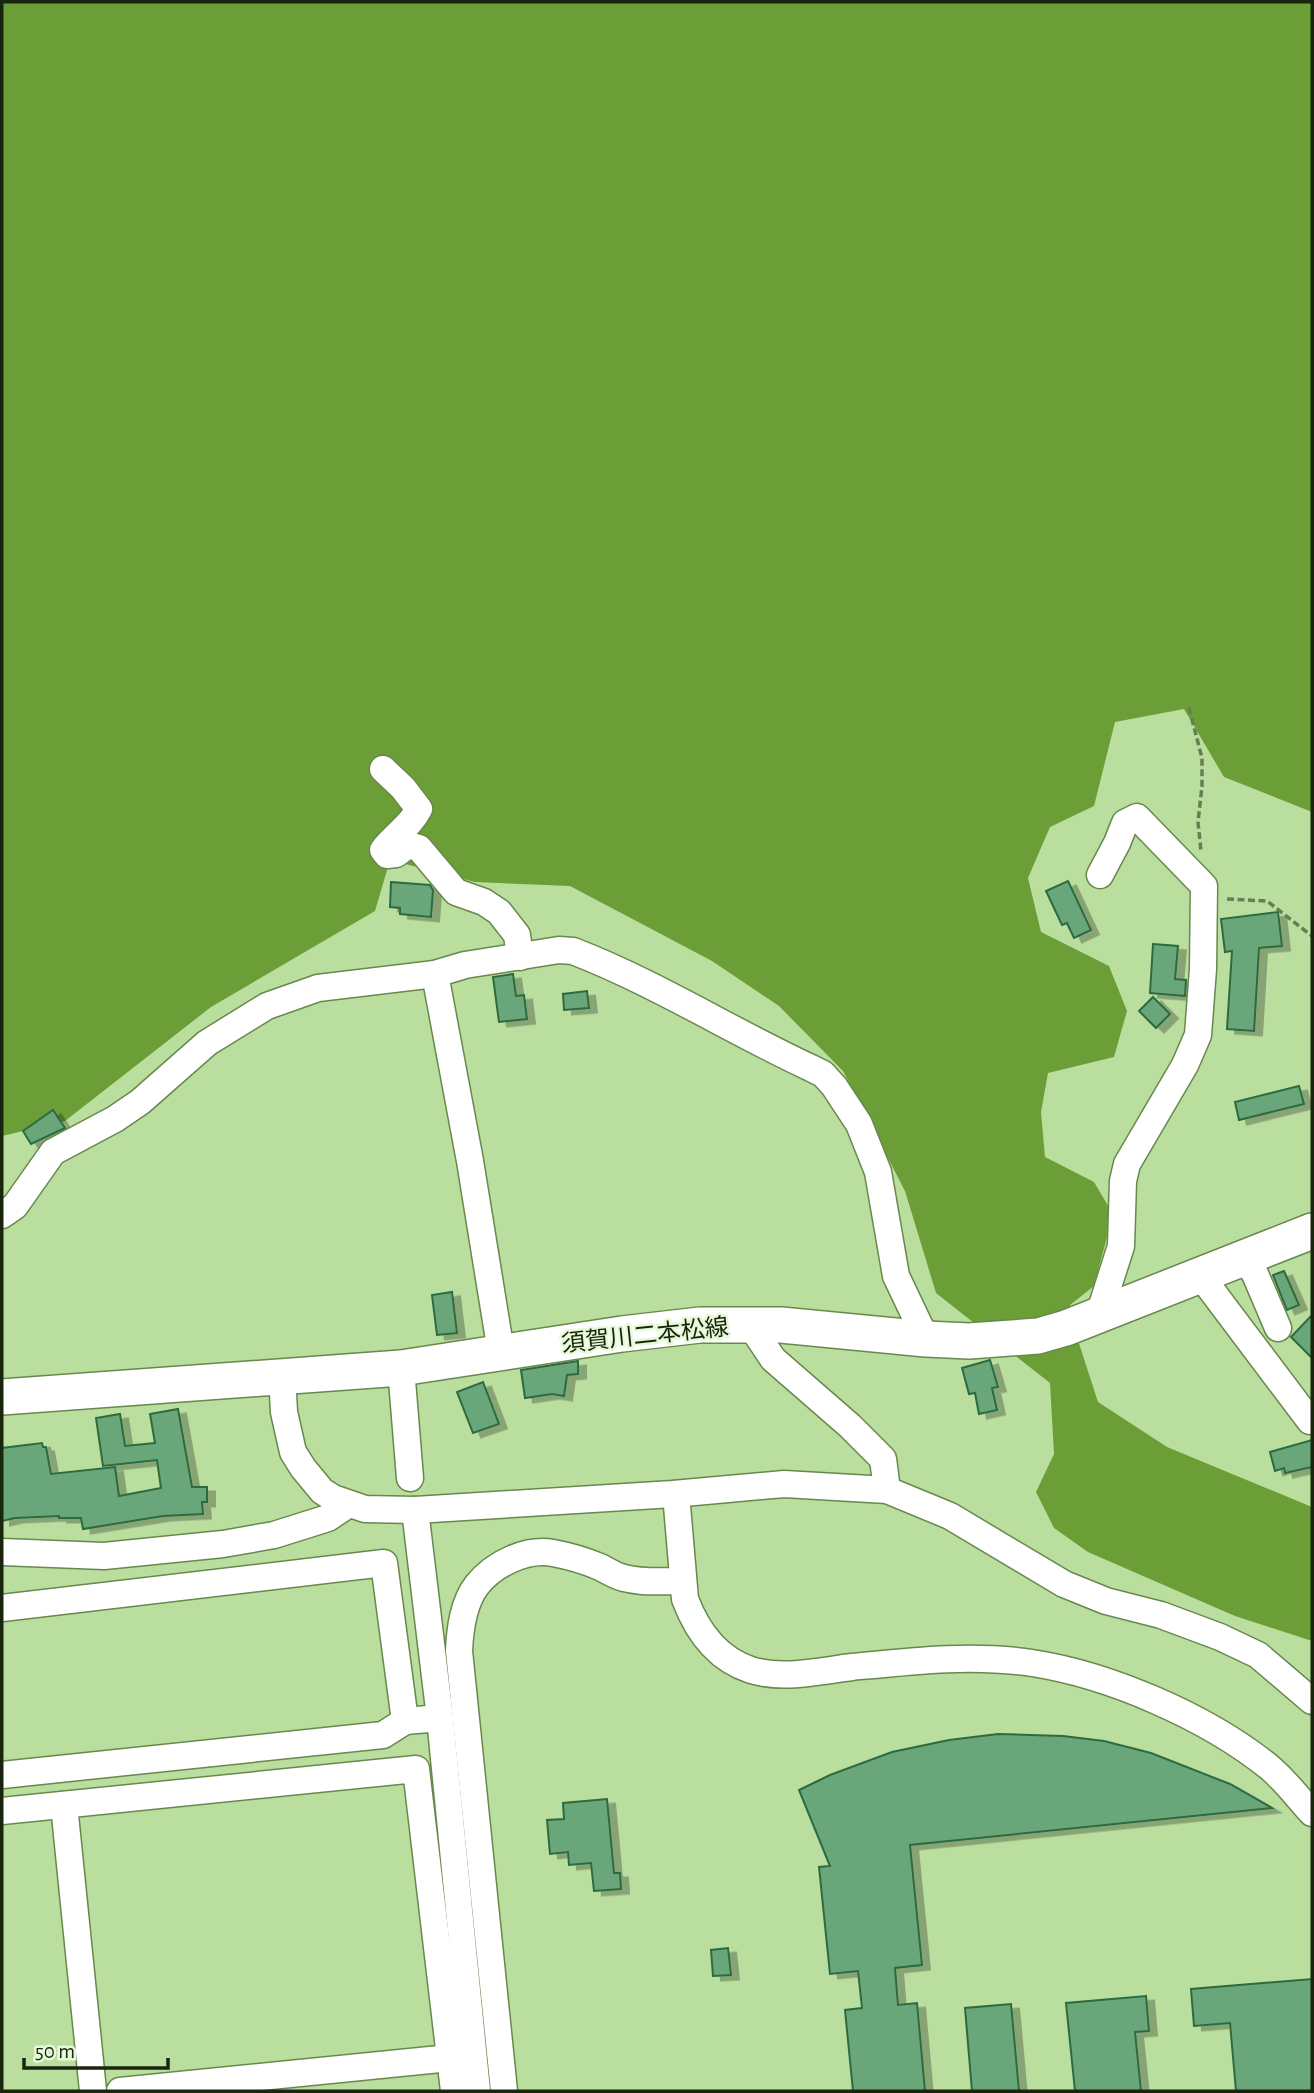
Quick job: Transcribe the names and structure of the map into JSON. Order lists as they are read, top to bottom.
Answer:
{
  "streets": {
    "main road": ["須賀川二本松線"]
  },
  "scale_bar": "50 m"
}
